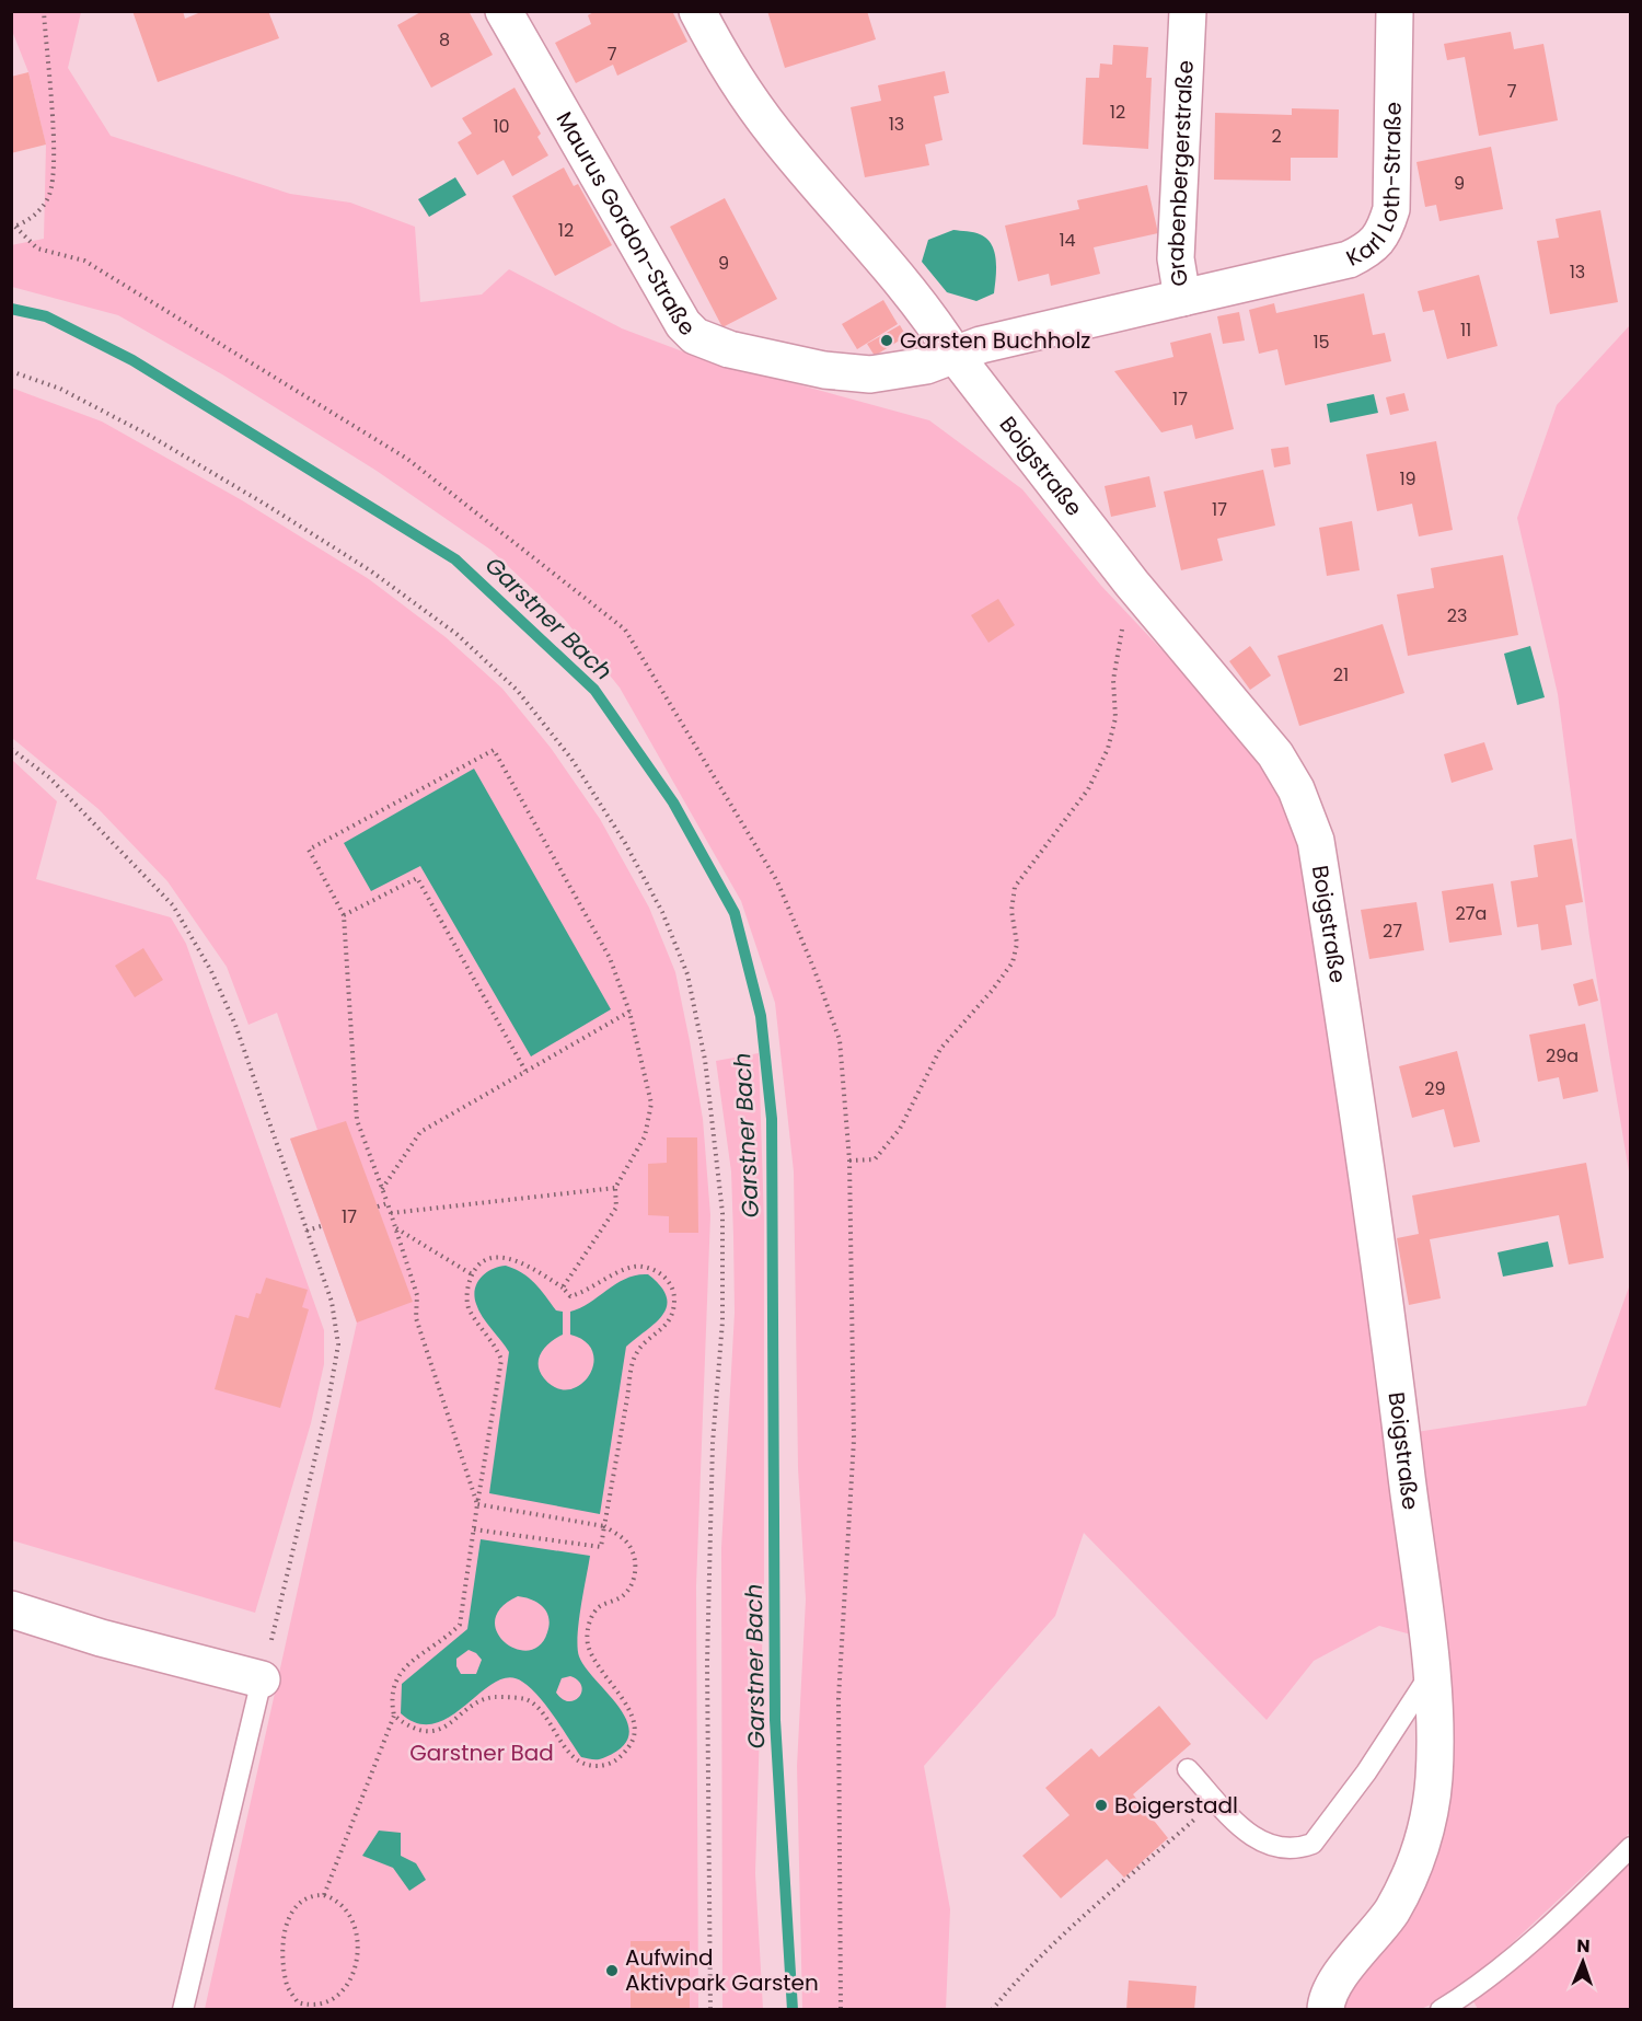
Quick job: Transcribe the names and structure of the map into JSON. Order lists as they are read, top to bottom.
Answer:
{
  "streets": {
    "street": [
      "Grabenbergerstraße",
      "Karl Loth-Straße",
      "Maurus Gordon-Straße",
      "Boigstraße"
    ]
  },
  "crossings": [
    ["Grabenbergerstraße", "Karl Loth-Straße"],
    ["Grabenbergerstraße", "Maurus Gordon-Straße"],
    ["Grabenbergerstraße", "Boigstraße"],
    ["Maurus Gordon-Straße", "Boigstraße"]
  ],
  "water": ["Garstner Bach"],
  "parks": ["Garstner Bad"],
  "places": ["Garsten Buchholz", "Boigerstadl", "Aufwind Aktivpark Garsten"],
  "house_numbers": [
    "8",
    "7",
    "7",
    "12",
    "13",
    "10",
    "2",
    "9",
    "12",
    "14",
    "9",
    "13",
    "11",
    "15",
    "17",
    "19",
    "17",
    "23",
    "21",
    "27a",
    "27",
    "29a",
    "29",
    "17"
  ],
  "north": "top"
}
